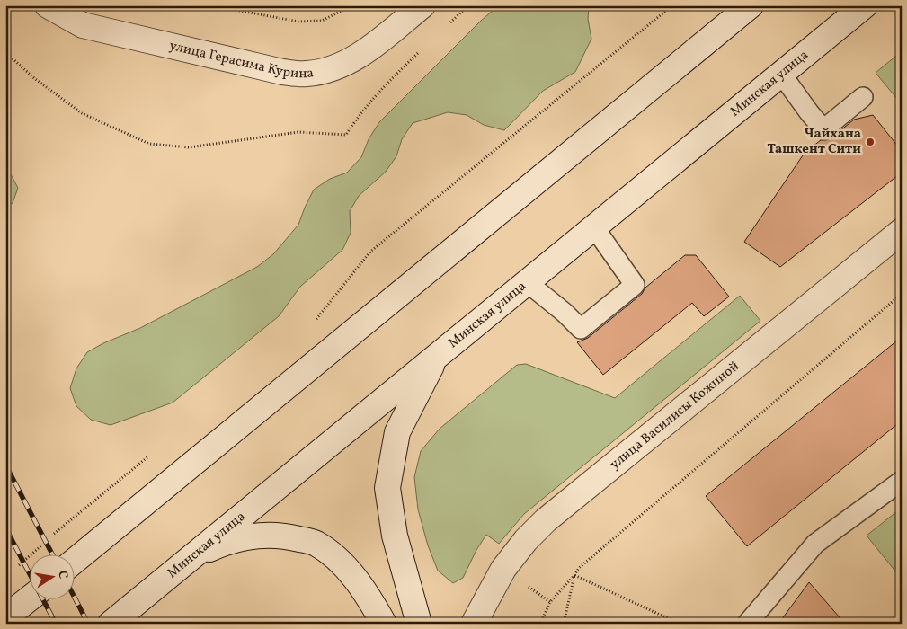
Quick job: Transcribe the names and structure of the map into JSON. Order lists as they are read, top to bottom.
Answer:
{
  "streets": {
    "main road": ["улица Герасима Курина", "Минская улица", "улица Василисы Кожиной"]
  },
  "places": ["Чайхана Ташкент Сити"],
  "north": "right"
}
